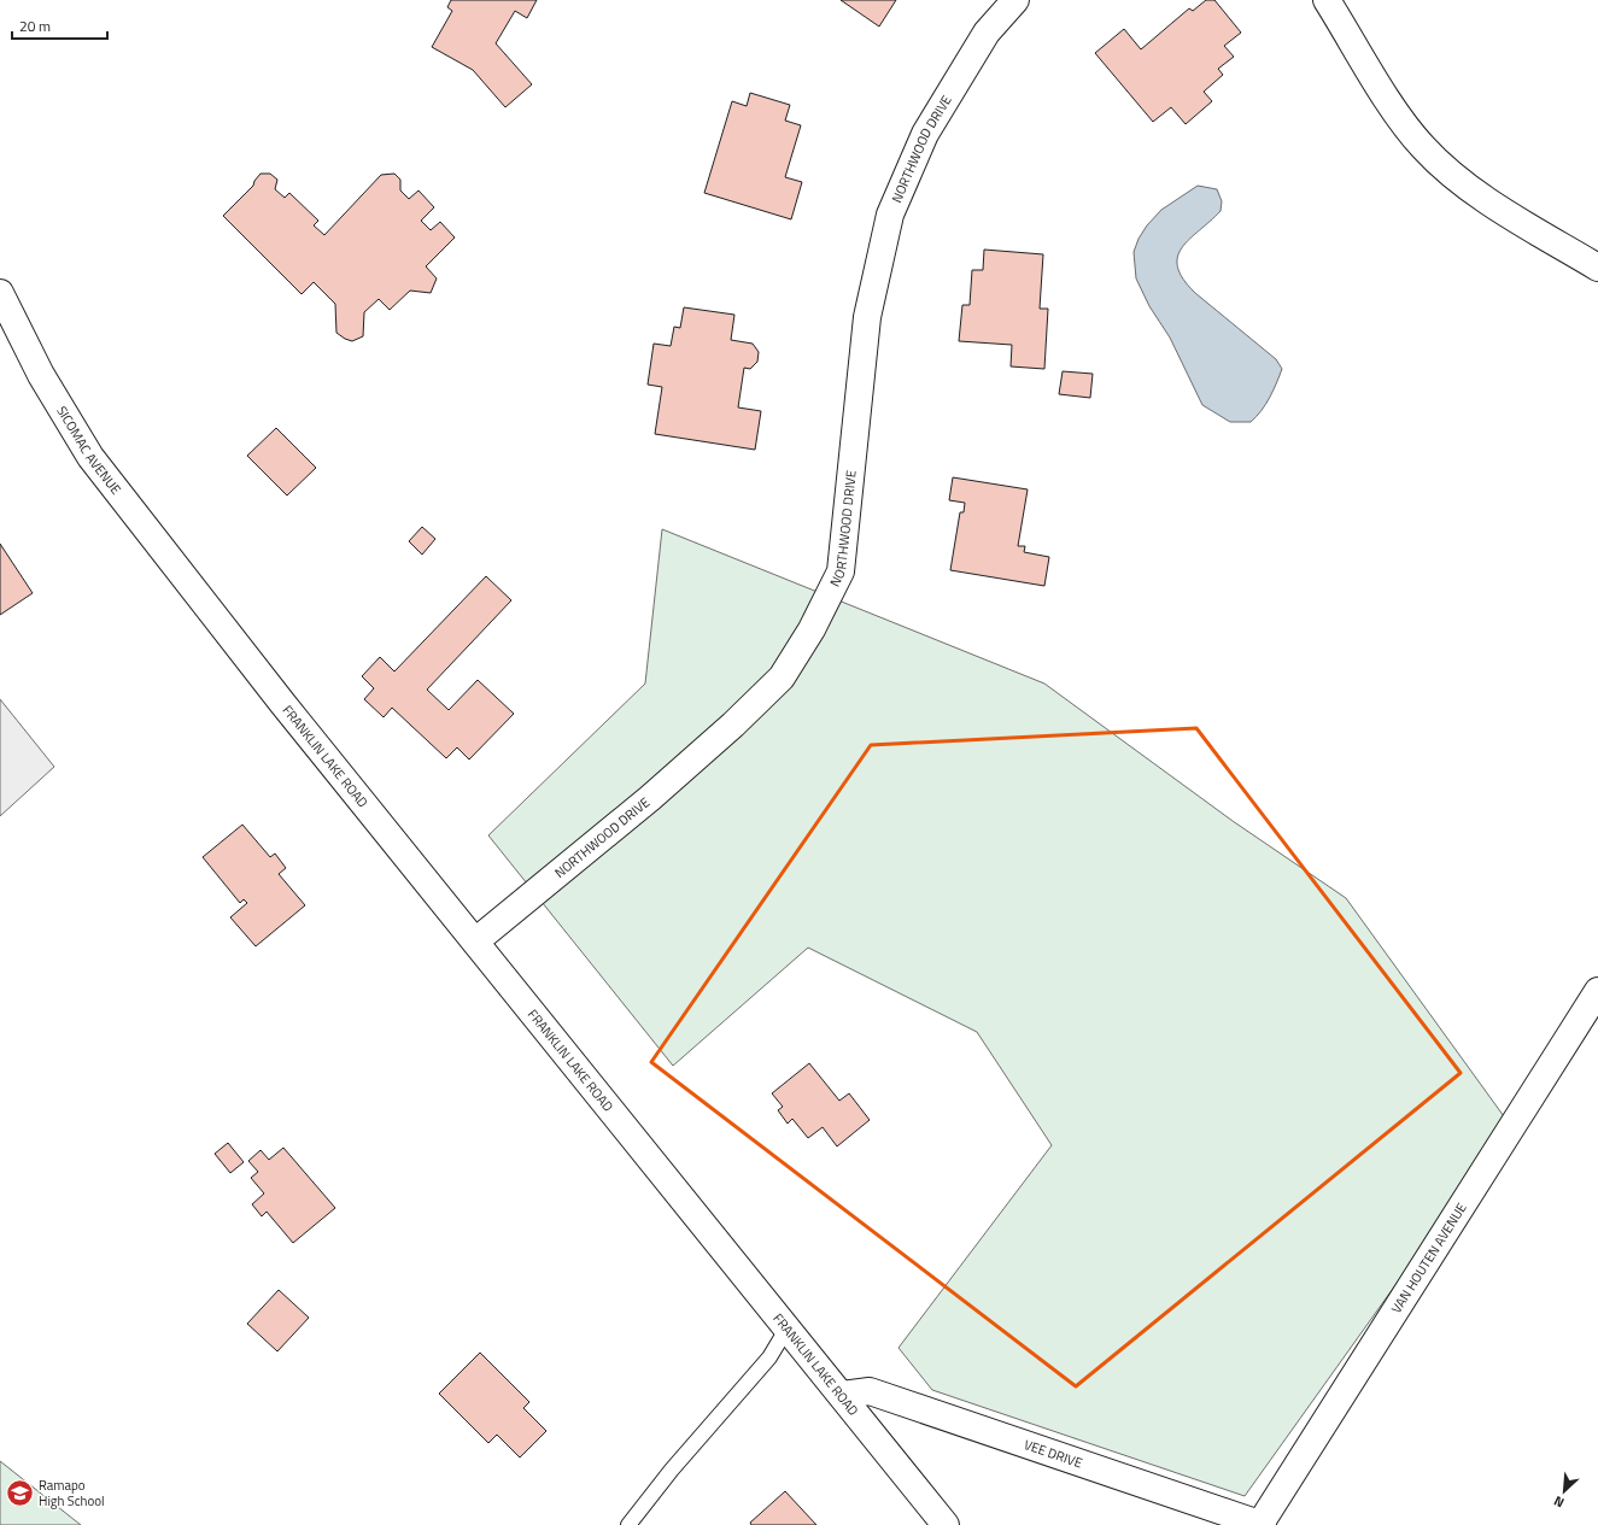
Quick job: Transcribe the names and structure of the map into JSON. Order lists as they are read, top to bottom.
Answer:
{
  "streets": {
    "street": [
      "NORTHWOOD DRIVE",
      "SICOMAC AVENUE",
      "FRANKLIN LAKE ROAD",
      "VAN HOUTEN AVENUE",
      "VEE DRIVE"
    ]
  },
  "crossings": [
    ["NORTHWOOD DRIVE", "FRANKLIN LAKE ROAD"],
    ["SICOMAC AVENUE", "FRANKLIN LAKE ROAD"],
    ["FRANKLIN LAKE ROAD", "VEE DRIVE"],
    ["VAN HOUTEN AVENUE", "VEE DRIVE"]
  ],
  "places": {
    "school or university": ["Ramapo High School"]
  },
  "scale_bar": "20 m",
  "north": "bottom left"
}
